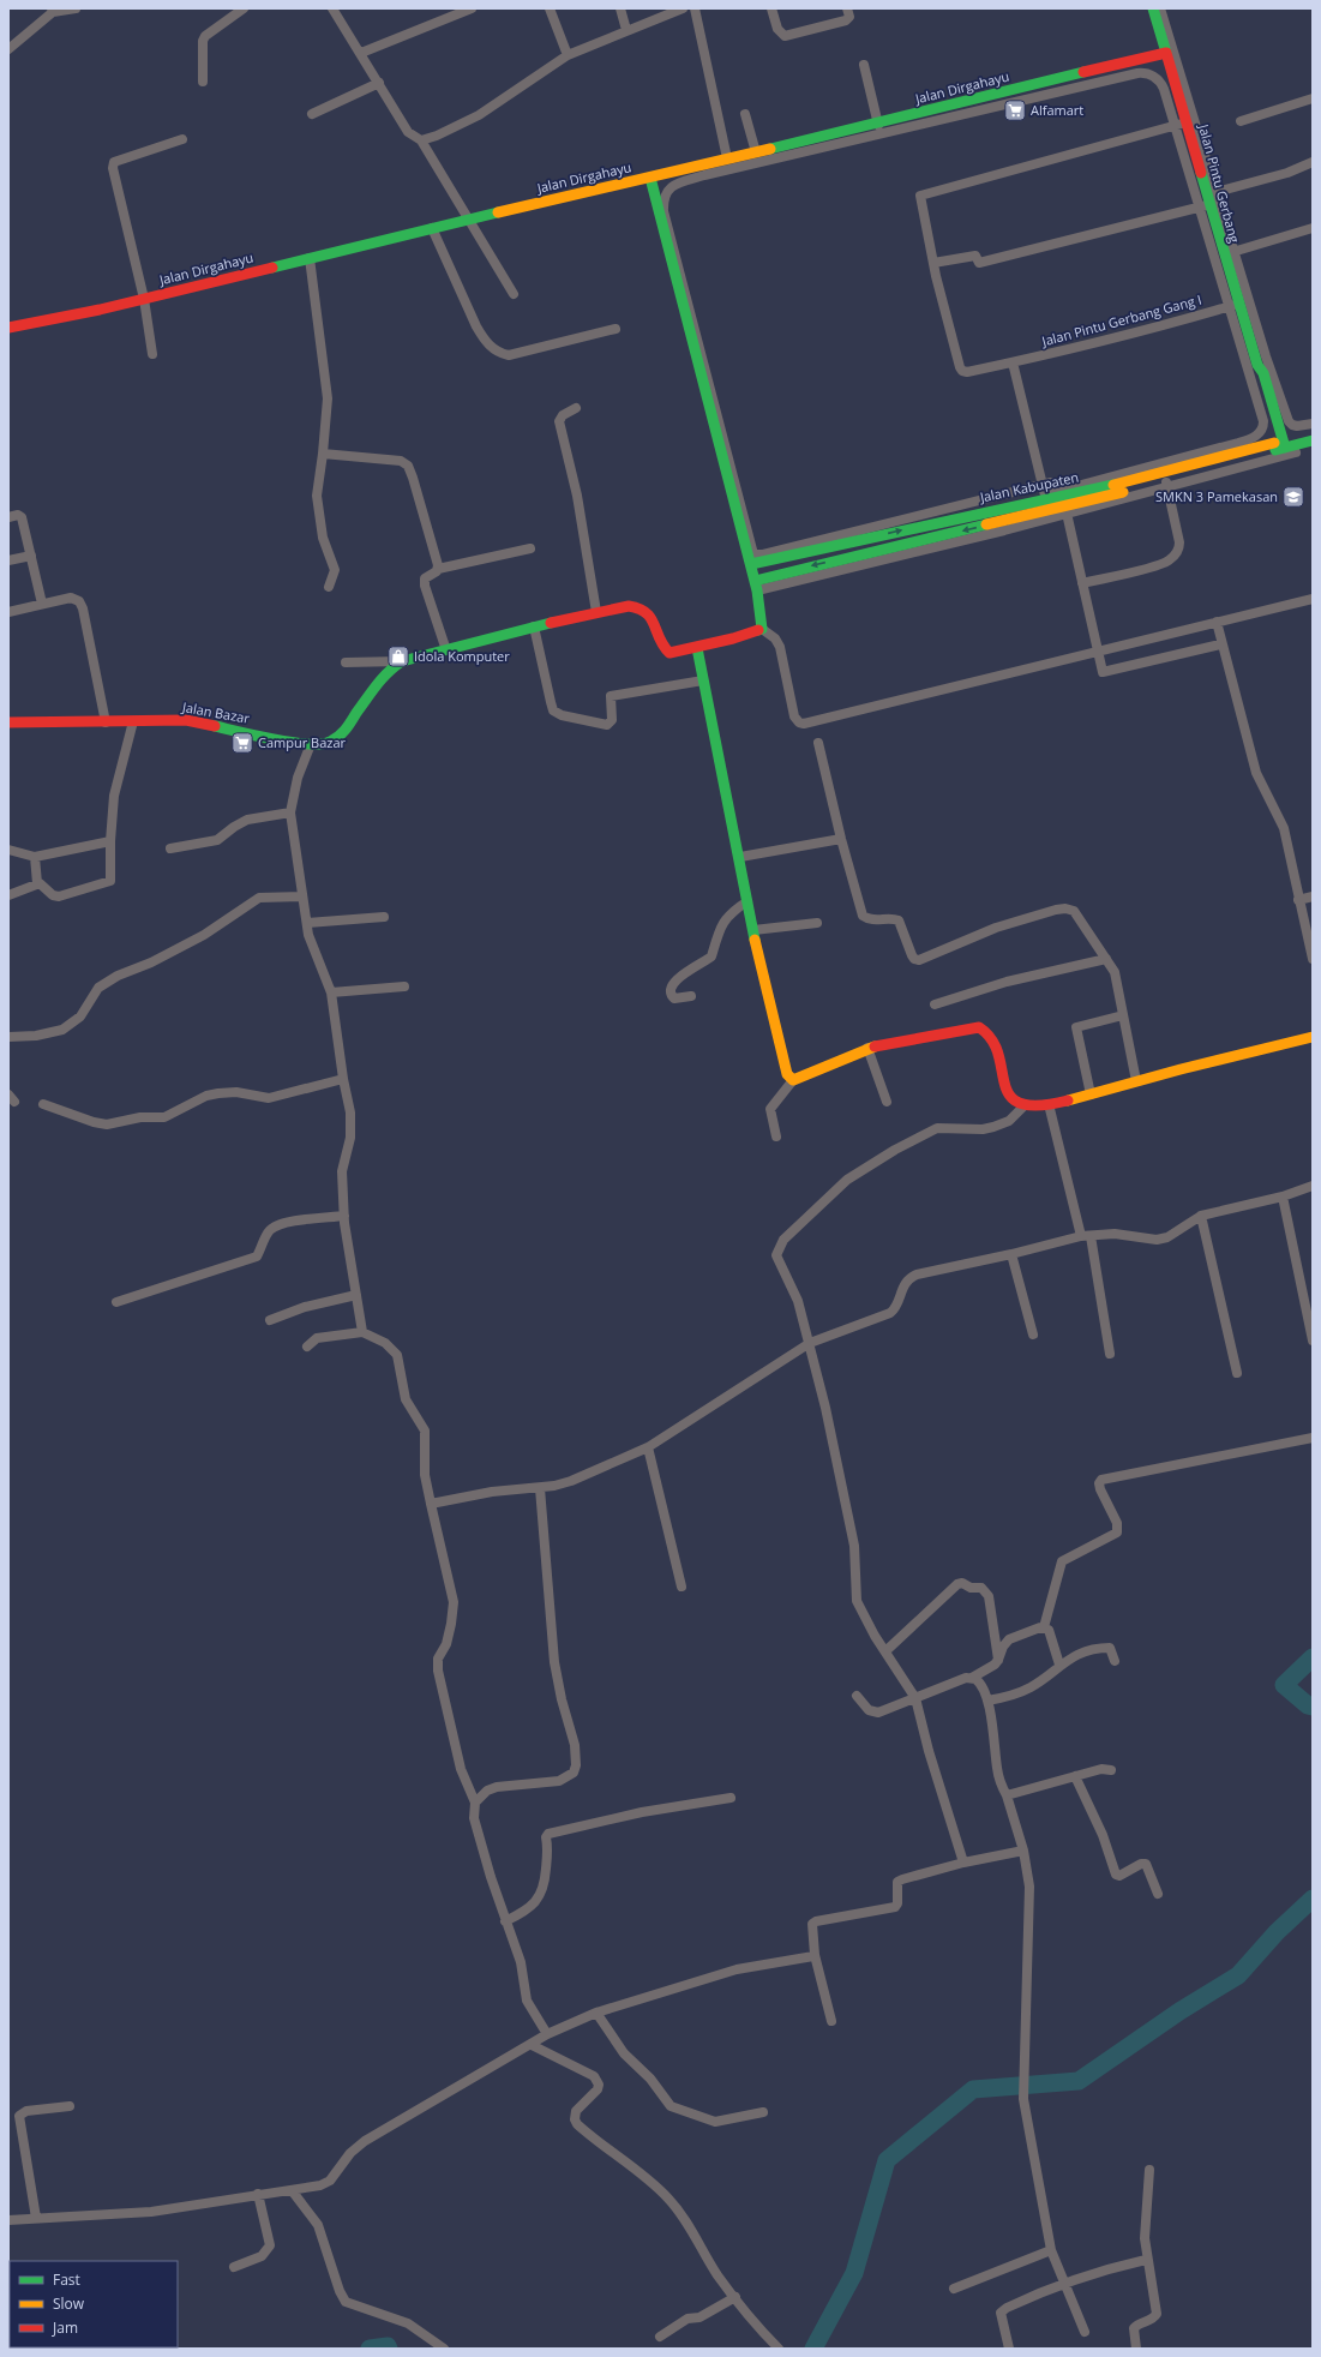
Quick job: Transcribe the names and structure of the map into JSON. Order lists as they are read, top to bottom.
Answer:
{
  "streets": {
    "street": [
      "Jalan Dirgahayu",
      "Jalan Pintu Gerbang",
      "Jalan Pintu Gerbang Gang I",
      "Jalan Kabupaten",
      "Jalan Bazar"
    ]
  },
  "crossings": [
    ["Jalan Dirgahayu", "Jalan Pintu Gerbang"],
    ["Jalan Pintu Gerbang", "Jalan Pintu Gerbang Gang I"],
    ["Jalan Pintu Gerbang", "Jalan Kabupaten"]
  ],
  "places": {
    "supermarket": ["Alfamart", "Campur Bazar"],
    "school or university": ["SMKN 3 Pamekasan"],
    "shop": ["Idola Komputer"]
  },
  "legend": ["Fast", "Slow", "Jam"]
}
